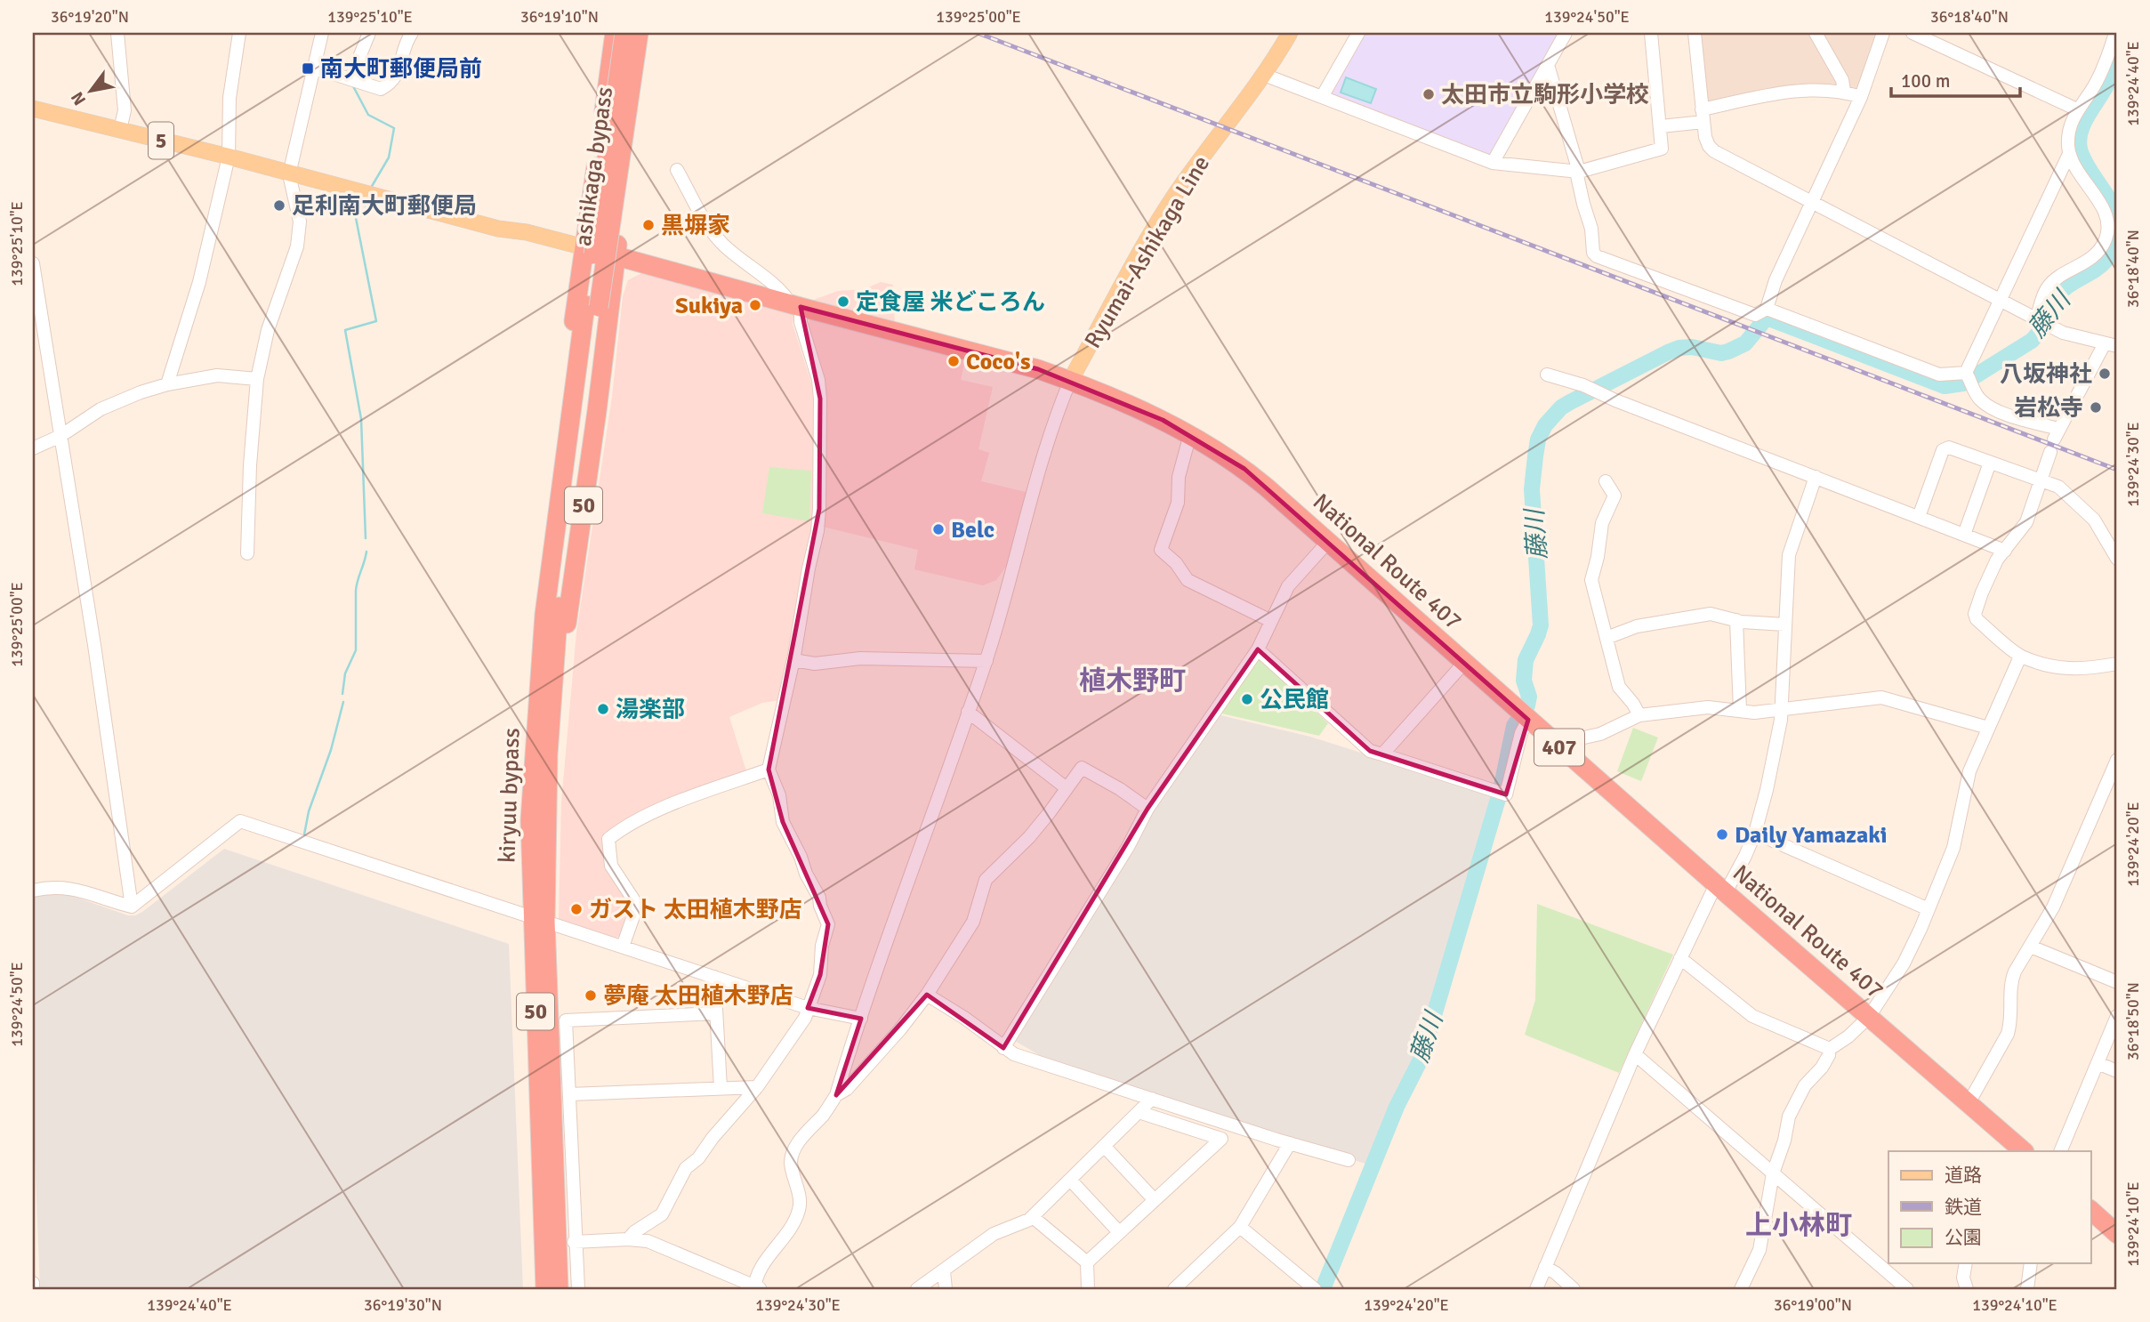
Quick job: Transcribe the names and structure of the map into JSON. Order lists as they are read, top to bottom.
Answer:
{
  "streets": {
    "highway": [
      "ashikaga bypass",
      "50",
      "National Route 407",
      "407",
      "kiryuu bypass"
    ],
    "main road": ["5", "Ryumai-Ashikaga Line"]
  },
  "crossings": [
    ["5", "50"],
    ["5", "National Route 407"],
    ["ashikaga bypass", "kiryuu bypass"],
    ["Ryumai-Ashikaga Line", "National Route 407"],
    ["50", "National Route 407"],
    ["50", "kiryuu bypass"]
  ],
  "districts": ["植木野町", "上小林町"],
  "water": ["藤川"],
  "places": {
    "transit": ["南大町郵便局前"],
    "other": [
      "太田市立駒形小学校",
      "足利南大町郵便局",
      "黒塀家",
      "定食屋 米どころん",
      "Sukiya",
      "Coco's",
      "八坂神社",
      "岩松寺",
      "Belc",
      "公民館",
      "湯楽部",
      "Daily Yamazaki",
      "ガスト 太田植木野店",
      "夢庵 太田植木野店"
    ]
  },
  "legend": ["道路", "鉄道", "公園"],
  "scale_bar": "100 m",
  "north": "bottom left",
  "coordinates": [
    "36°19'20\"N",
    "139°25'10\"E",
    "36°19'10\"N",
    "139°25'00\"E",
    "139°24'50\"E",
    "36°18'40\"N",
    "139°24'40\"E",
    "139°24'30\"E",
    "139°24'20\"E",
    "36°18'50\"N",
    "139°24'10\"E",
    "36°19'30\"N",
    "36°19'00\"N"
  ]
}
